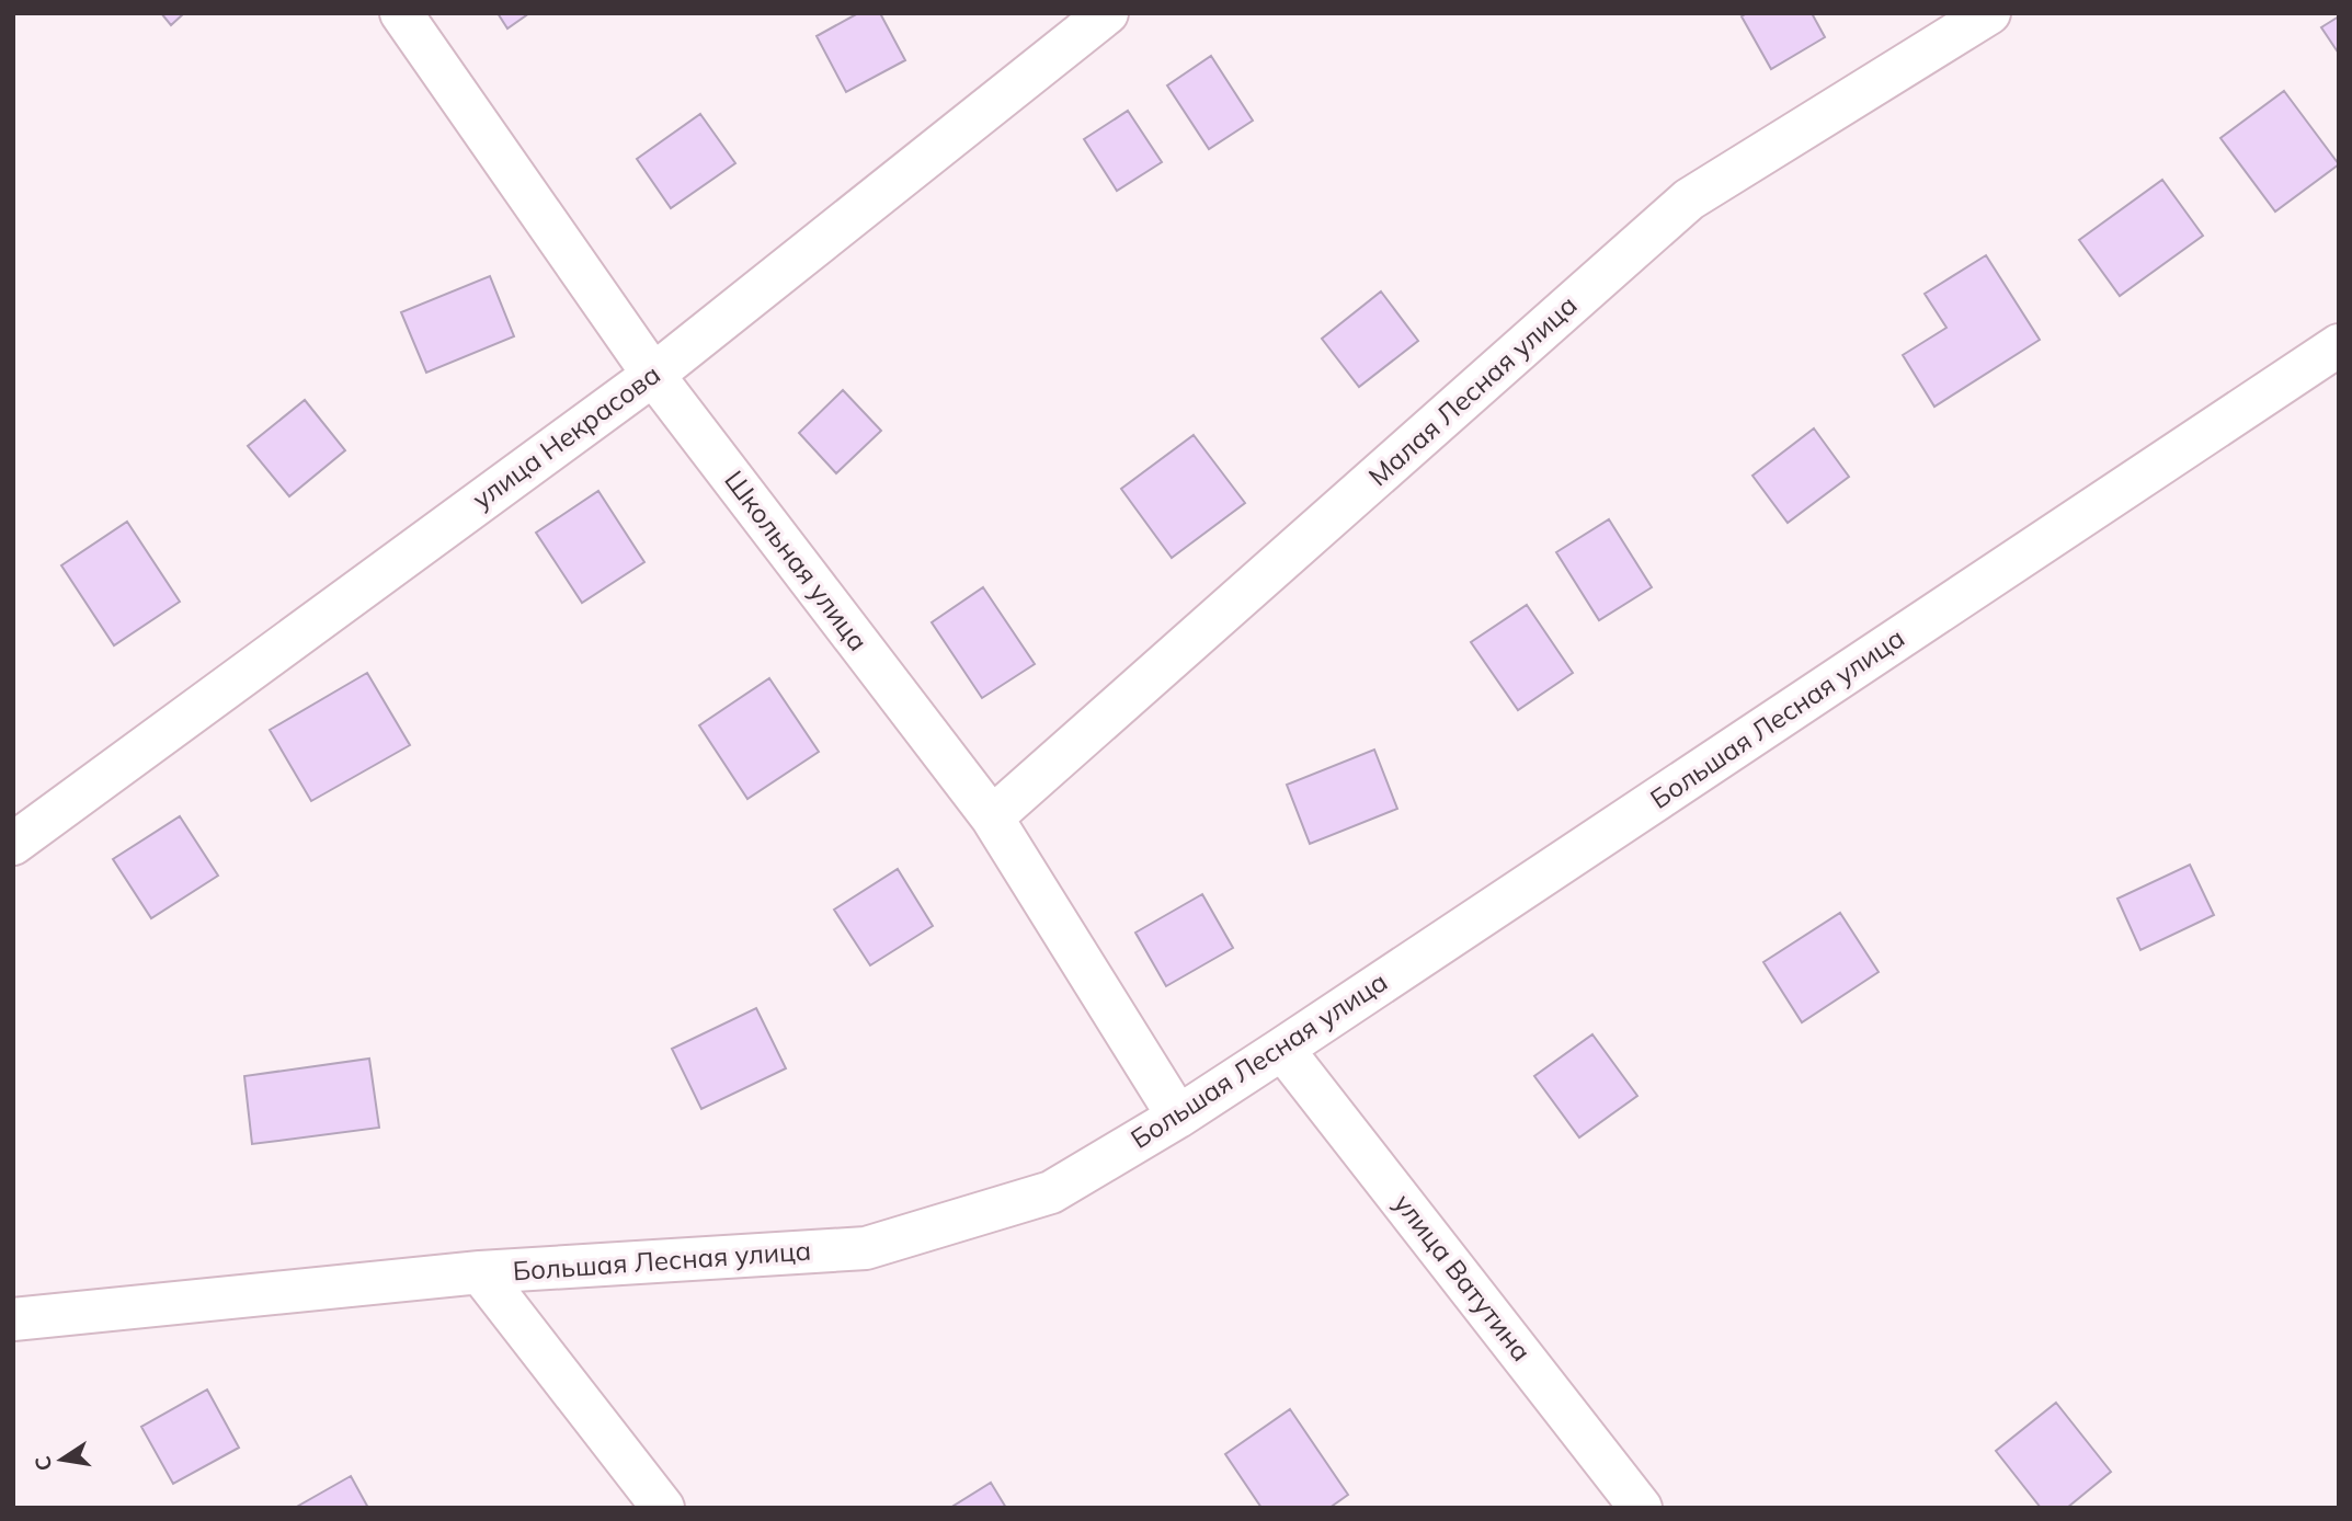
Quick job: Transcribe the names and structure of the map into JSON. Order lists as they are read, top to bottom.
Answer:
{
  "streets": {
    "street": [
      "Малая Лесная улица",
      "улица Некрасова",
      "Школьная улица",
      "Большая Лесная улица",
      "улица Ватутина"
    ]
  },
  "crossings": [
    ["Малая Лесная улица", "Школьная улица"],
    ["улица Некрасова", "Школьная улица"],
    ["Школьная улица", "Большая Лесная улица"],
    ["Большая Лесная улица", "улица Ватутина"]
  ],
  "north": "left"
}
